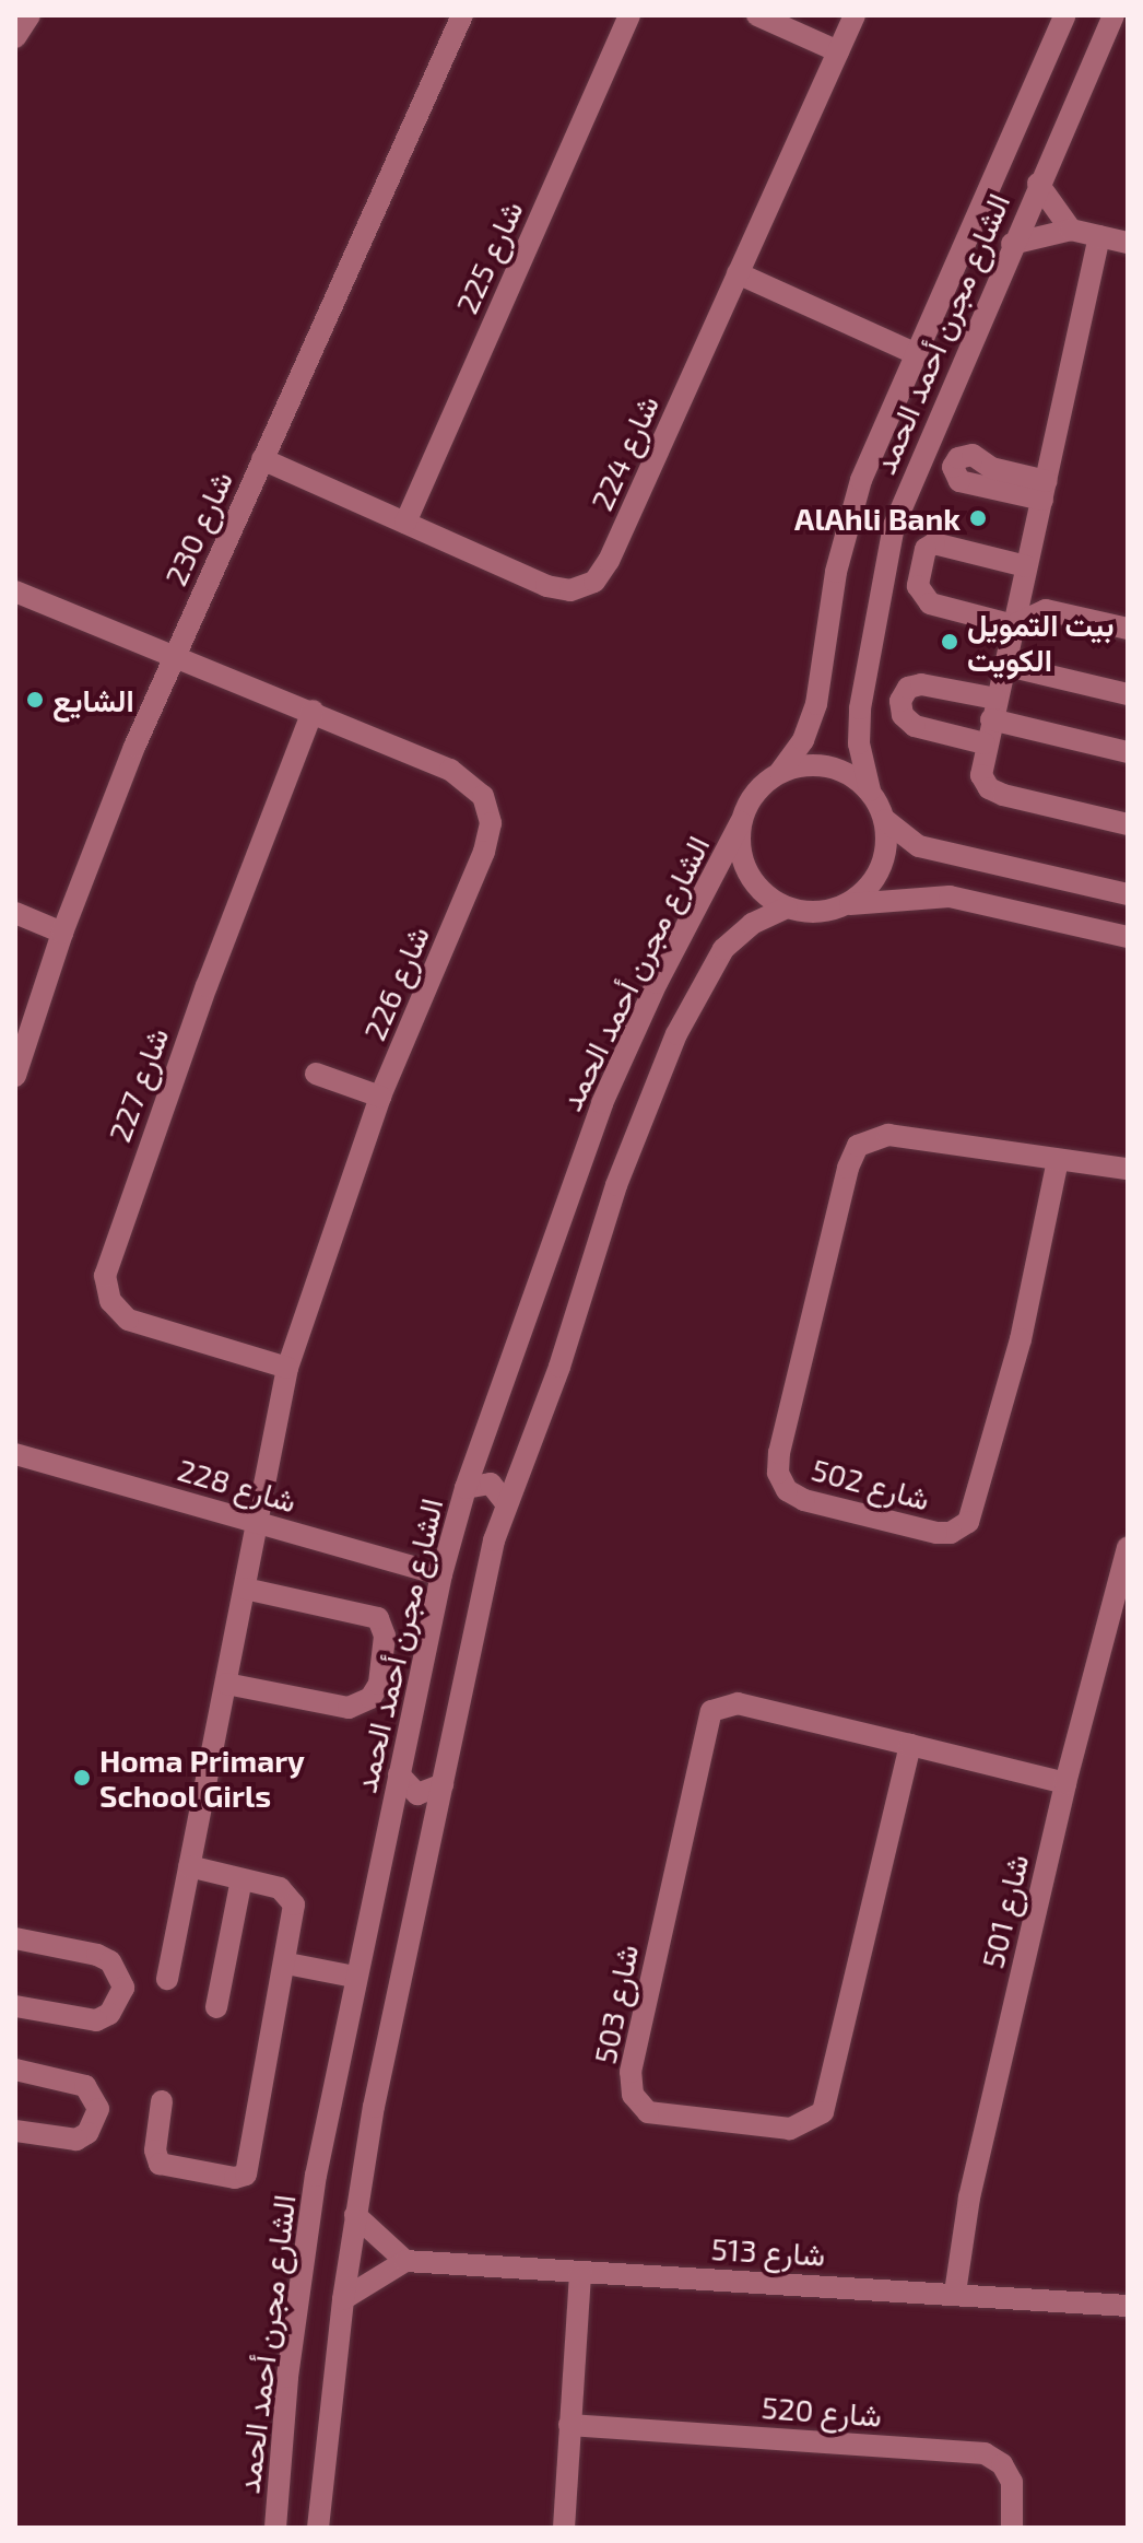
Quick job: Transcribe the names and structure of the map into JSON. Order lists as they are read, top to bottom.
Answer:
{
  "streets": {
    "street": [
      "شارع 225",
      "الشارع مجرن أحمد الحمد",
      "شارع 224",
      "شارع 230",
      "شارع 226",
      "شارع 227",
      "شارع 502",
      "شارع 228",
      "شارع 501",
      "شارع 503",
      "شارع 513",
      "شارع 520"
    ]
  },
  "crossings": [
    ["شارع 225", "شارع 224"],
    ["الشارع مجرن أحمد الحمد", "شارع 228"],
    ["شارع 224", "شارع 230"],
    ["شارع 230", "شارع 226"],
    ["شارع 226", "شارع 227"],
    ["شارع 226", "شارع 228"],
    ["شارع 501", "شارع 503"],
    ["شارع 501", "شارع 513"]
  ],
  "places": [
    "AlAhli Bank",
    "بيت التمويل الكويت",
    "الشايع",
    "Homa Primary School Girls"
  ]
}
